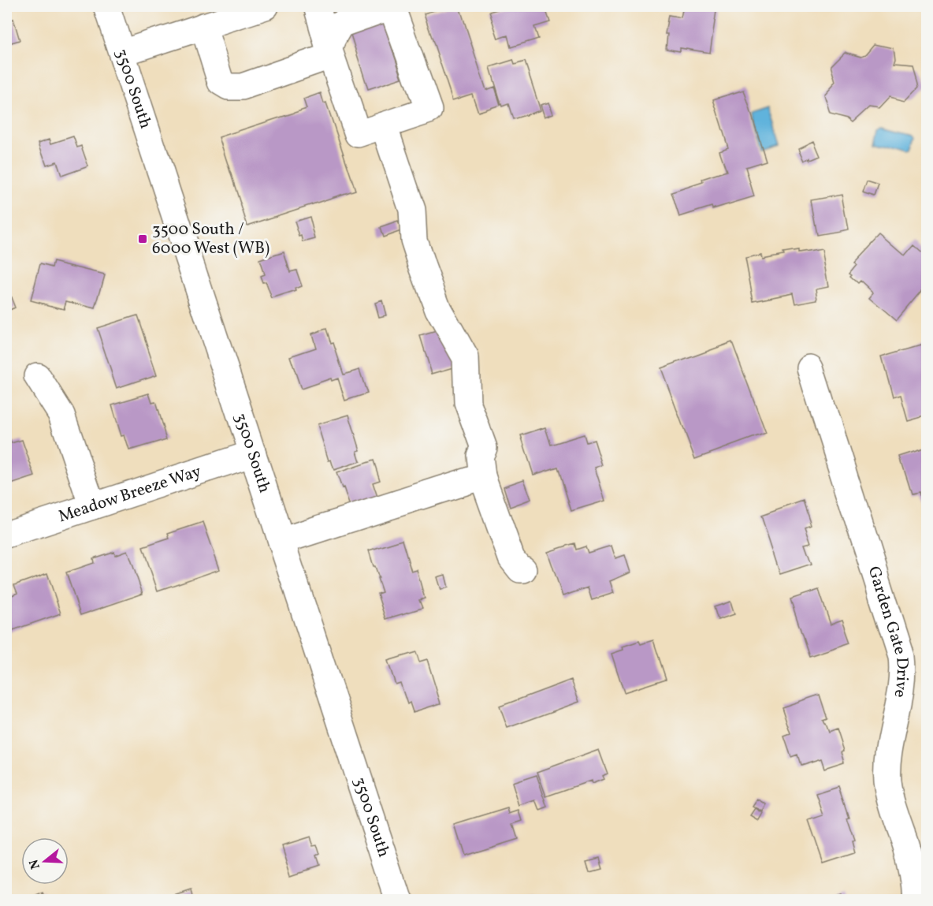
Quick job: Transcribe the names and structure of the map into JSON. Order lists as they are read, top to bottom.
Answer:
{
  "streets": {
    "street": ["3500 South", "Meadow Breeze Way", "Garden Gate Drive"]
  },
  "crossings": [
    ["3500 South", "Meadow Breeze Way"]
  ],
  "places": {
    "transit": ["3500 South / 6000 West (WB)"]
  },
  "north": "left"
}
